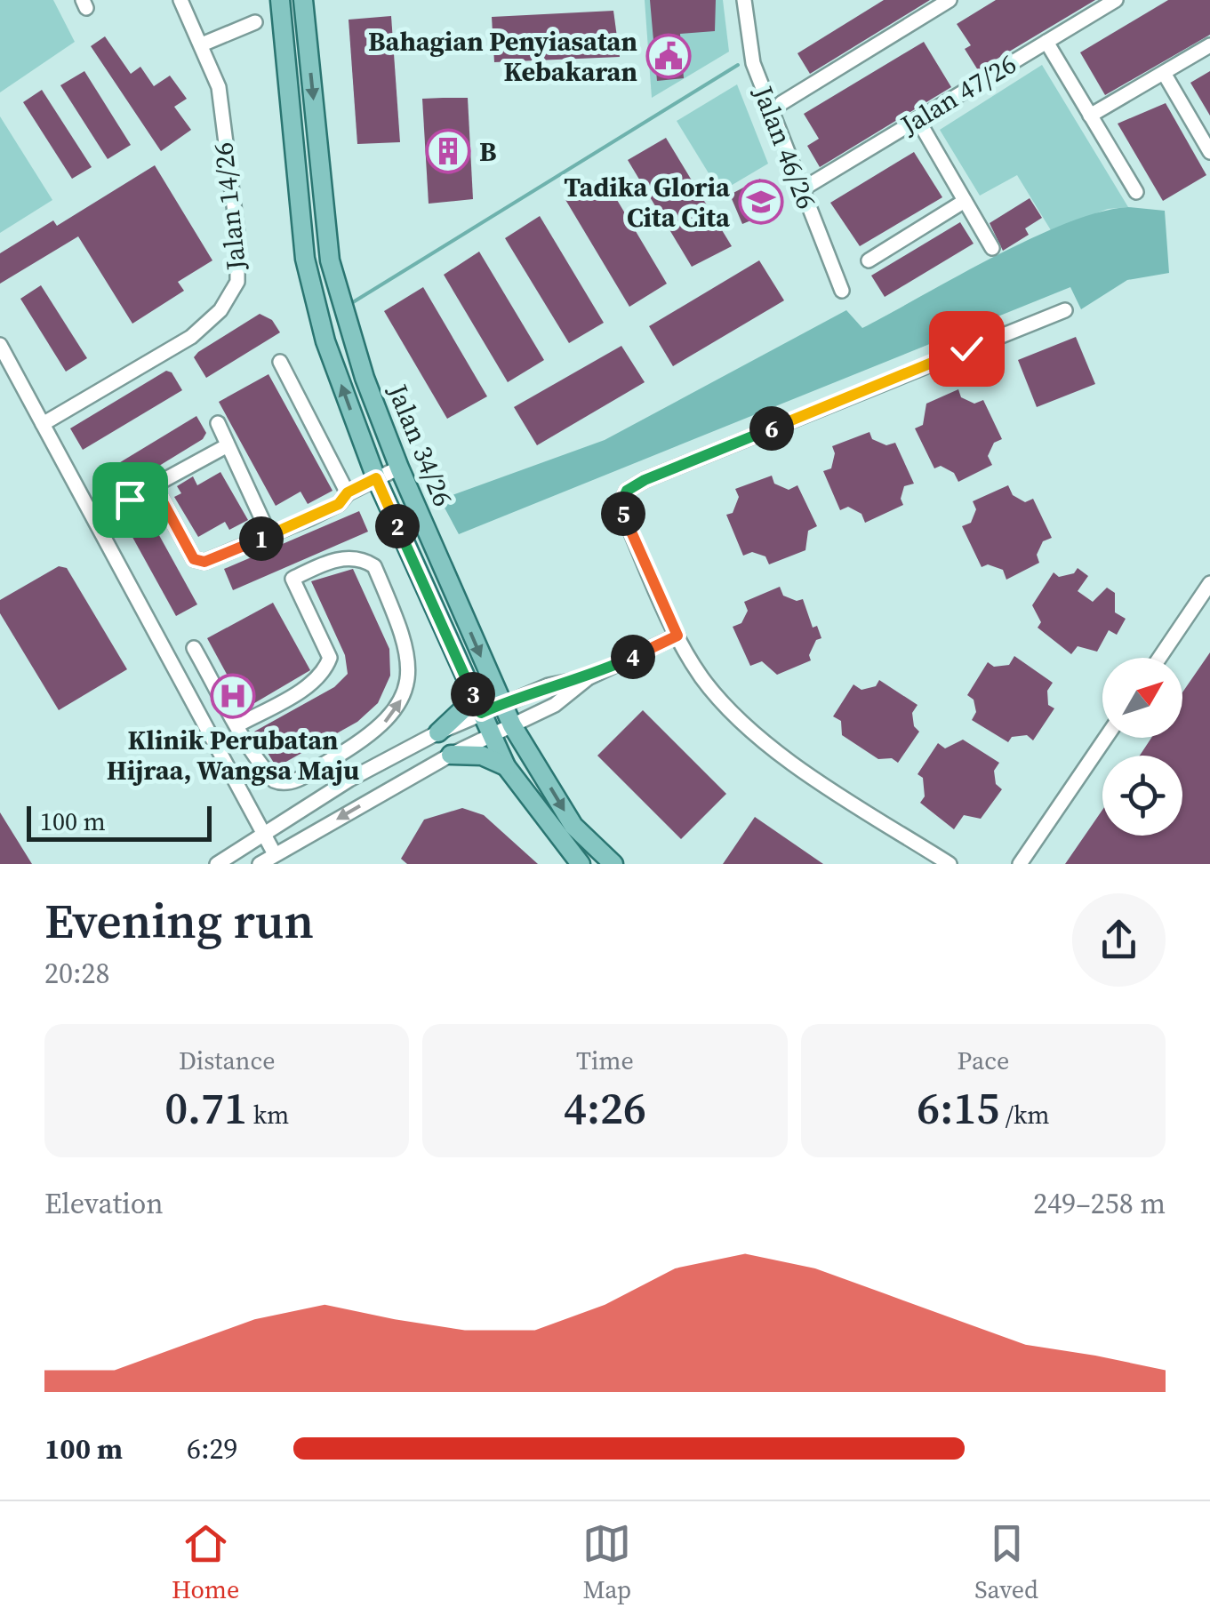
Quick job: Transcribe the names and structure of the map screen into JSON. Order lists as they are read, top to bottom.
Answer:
{
  "streets": {
    "main road": ["Jalan 34/26"],
    "street": ["Jalan 47/26", "Jalan 46/26", "Jalan 14/26"]
  },
  "crossings": [
    ["Jalan 47/26", "Jalan 46/26"]
  ],
  "places": {
    "public building": ["Bahagian Penyiasatan Kebakaran"],
    "building": ["B"],
    "school or university": ["Tadika Gloria Cita Cita"],
    "hospital": ["Klinik Perubatan Hijraa, Wangsa Maju"]
  },
  "scale_bar": "100 m",
  "north": "top right",
  "page": {
    "pins": [
      "6",
      "5",
      "2",
      "1",
      "4",
      "3"
    ],
    "scale": "100 m",
    "heading": ["Evening run", "20:28"],
    "stats": [
      ["Distance", "0.71 km"],
      ["Time", "4:26"],
      ["Pace", "6:15 /km"]
    ],
    "chart": ["Elevation", "249–258 m"],
    "list": [
      {
        "name": "100 m",
        "note": "6:29"
      }
    ],
    "tabs": ["Home", "Map", "Saved"]
  }
}
